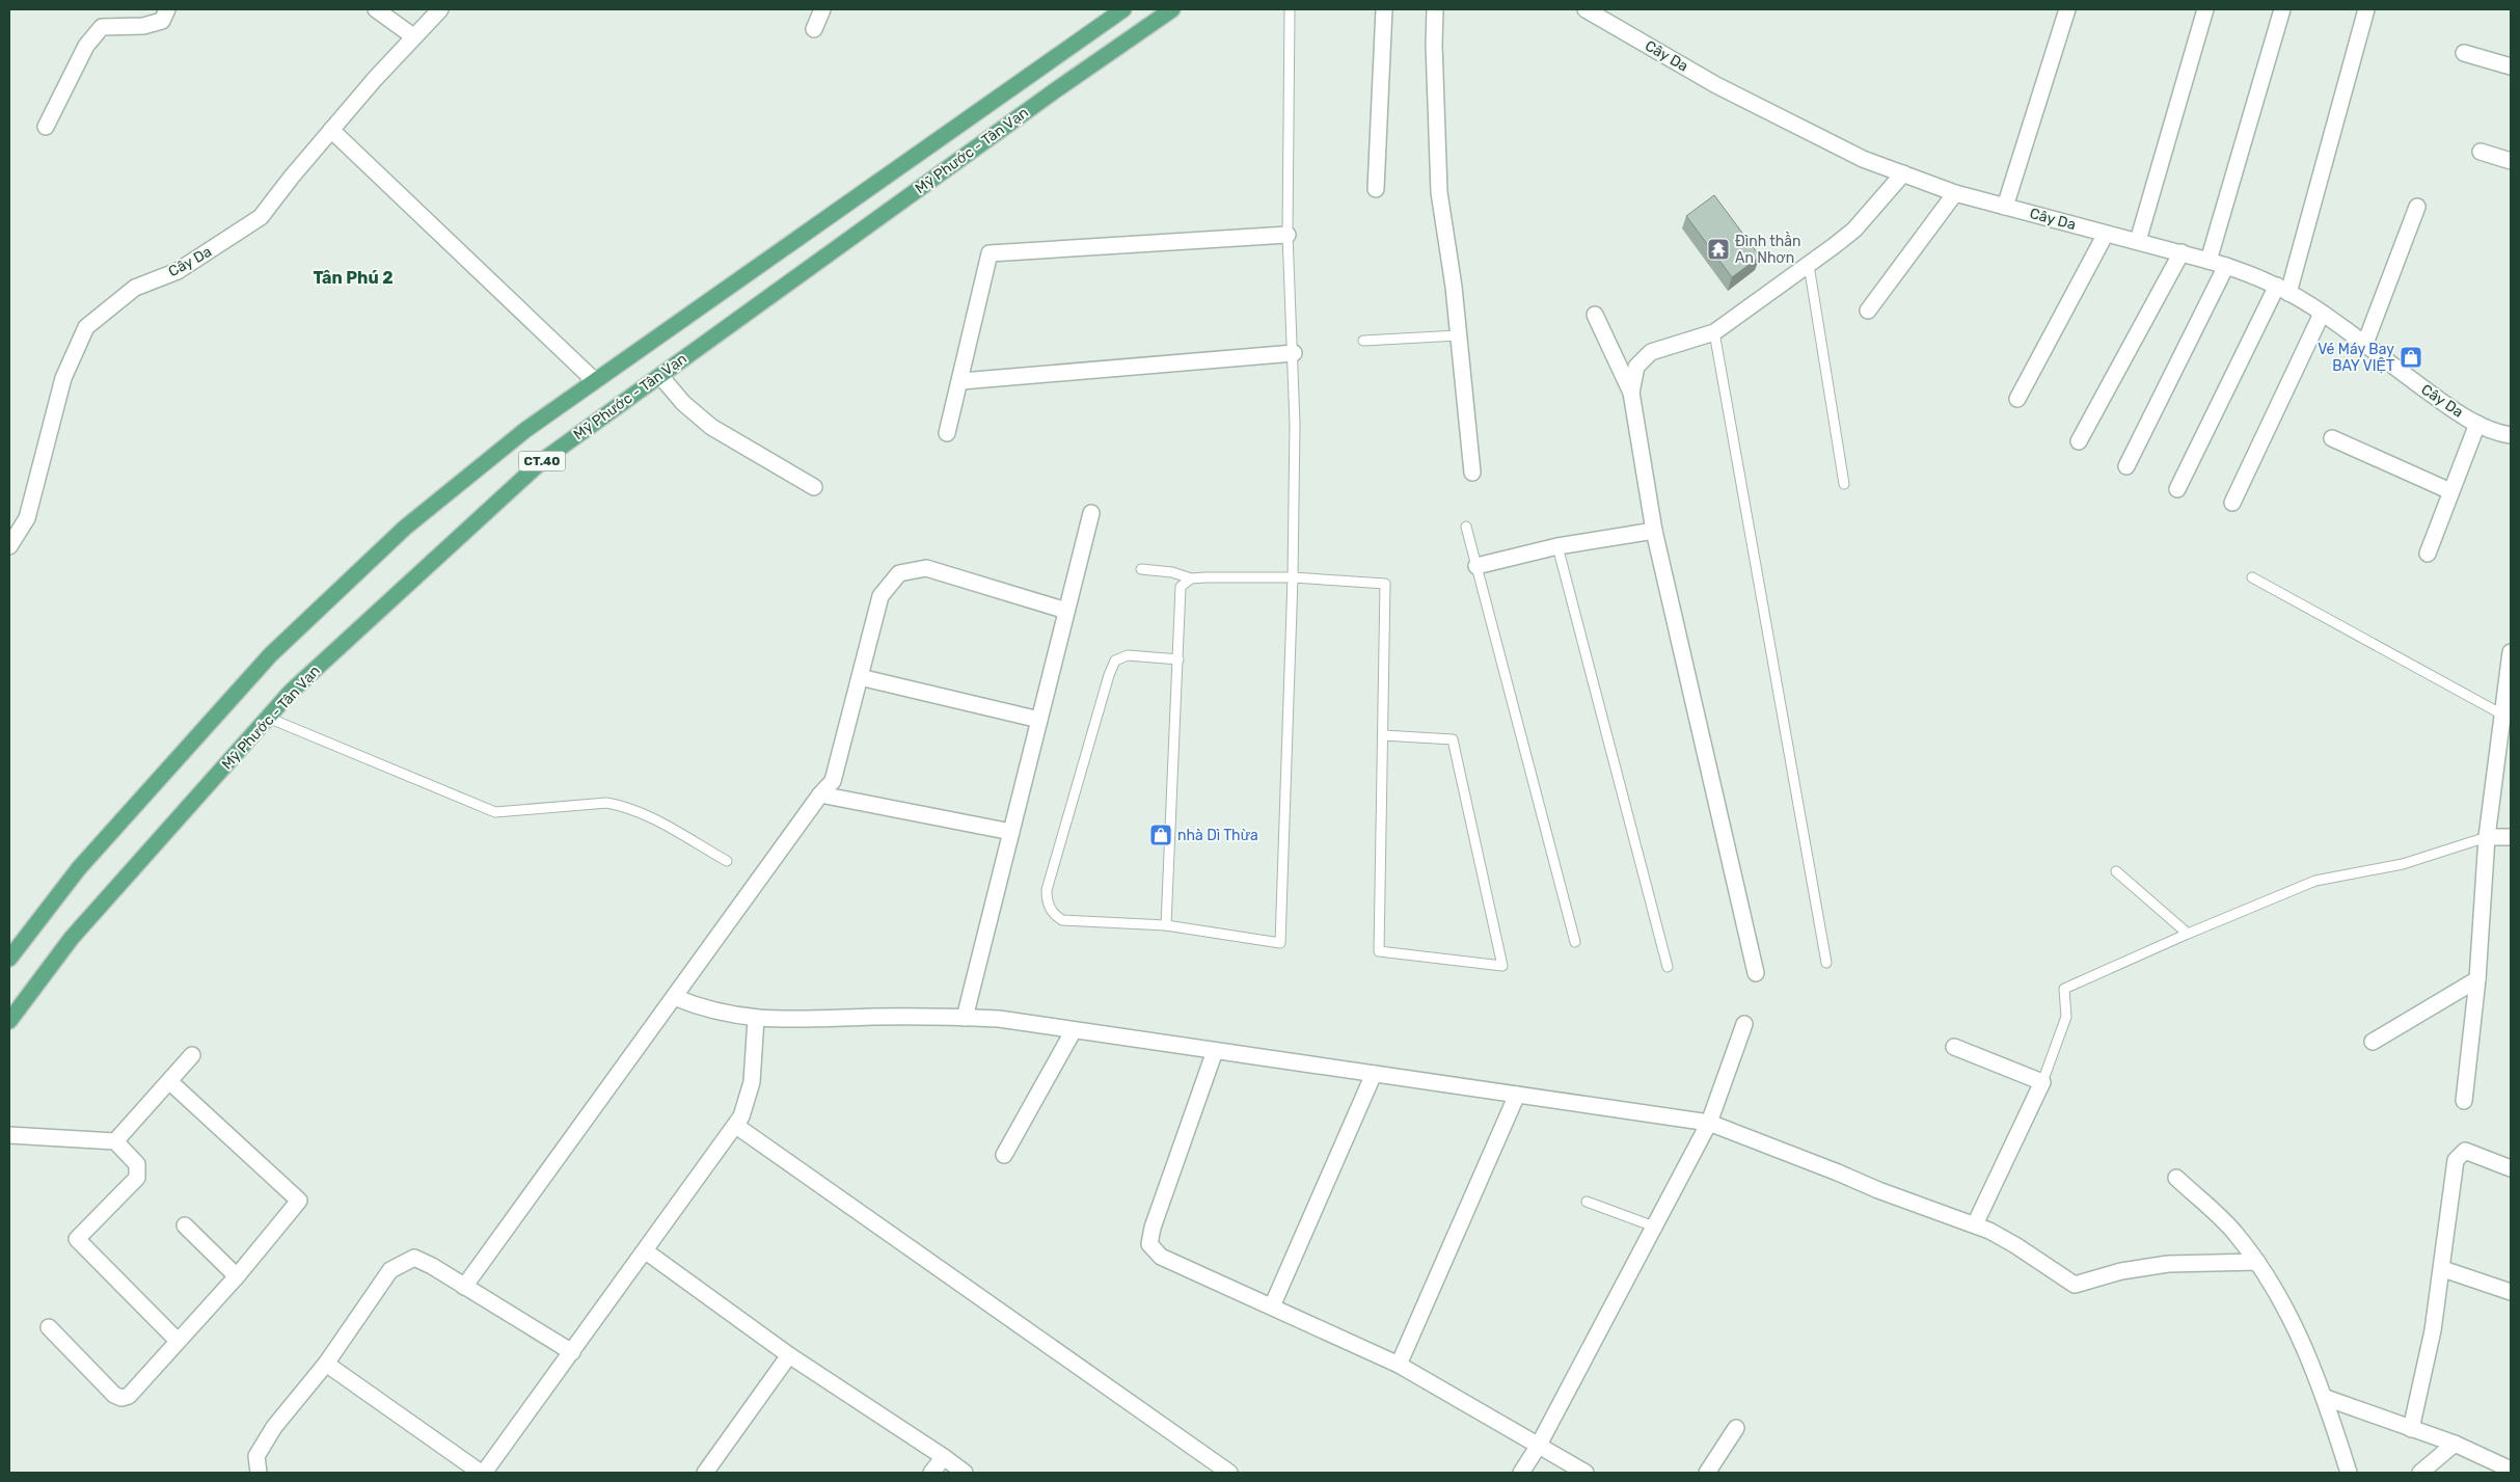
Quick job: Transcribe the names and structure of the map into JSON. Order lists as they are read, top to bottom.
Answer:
{
  "streets": {
    "main road": ["Mỹ Phước - Tân Vạn", "CT.40"],
    "street": ["Cây Da"]
  },
  "districts": ["Tân Phú 2"],
  "places": {
    "temple": ["Đình thần An Nhơn"],
    "shop": ["Vé Máy Bay BAY VIỆT", "nhà Dì Thừa"]
  }
}
